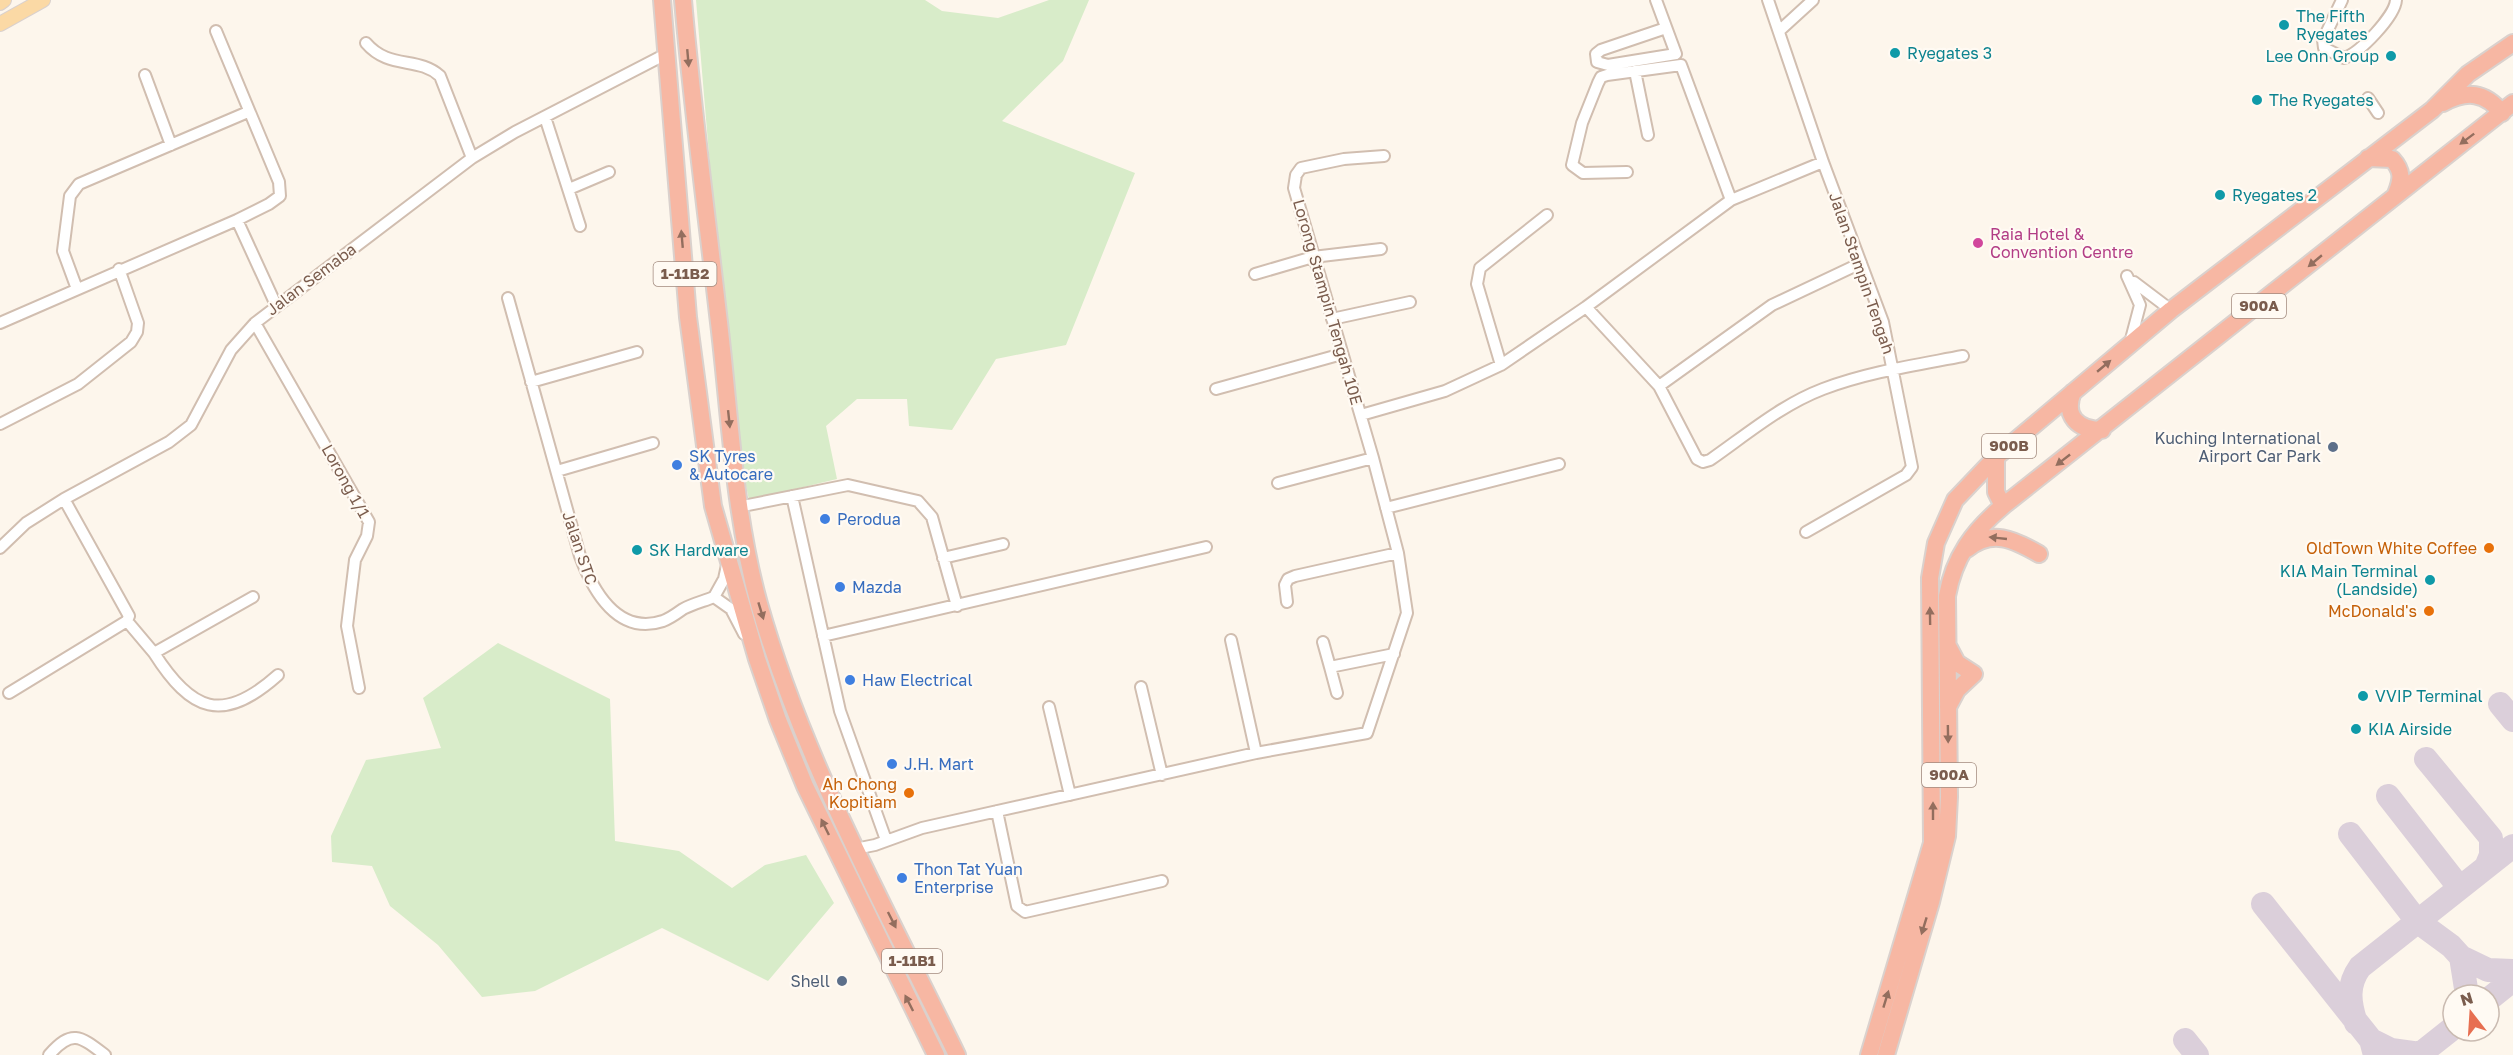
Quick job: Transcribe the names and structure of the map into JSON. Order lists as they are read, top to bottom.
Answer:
{
  "streets": {
    "highway": [
      "1-11B2",
      "900A",
      "900B",
      "1-11B1"
    ],
    "street": [
      "Jalan Stampin Tengah",
      "Jalan Semaba",
      "Lorong Stampin Tengah 10E",
      "Lorong 1/1",
      "Jalan STC"
    ]
  },
  "crossings": [
    ["1-11B2", "Jalan Semaba"],
    ["Jalan Semaba", "Lorong 1/1"]
  ],
  "places": [
    "The Fifth Ryegates",
    "Ryegates 3",
    "Lee Onn Group",
    "The Ryegates",
    "Ryegates 2",
    "Raia Hotel & Convention Centre",
    "Kuching International Airport Car Park",
    "SK Tyres & Autocare",
    "Perodua",
    "OldTown White Coffee",
    "SK Hardware",
    "KIA Main Terminal (Landside)",
    "Mazda",
    "McDonald's",
    "Haw Electrical",
    "VVIP Terminal",
    "KIA Airside",
    "J.H. Mart",
    "Ah Chong Kopitiam",
    "Thon Tat Yuan Enterprise",
    "Shell"
  ],
  "north": "top"
}
